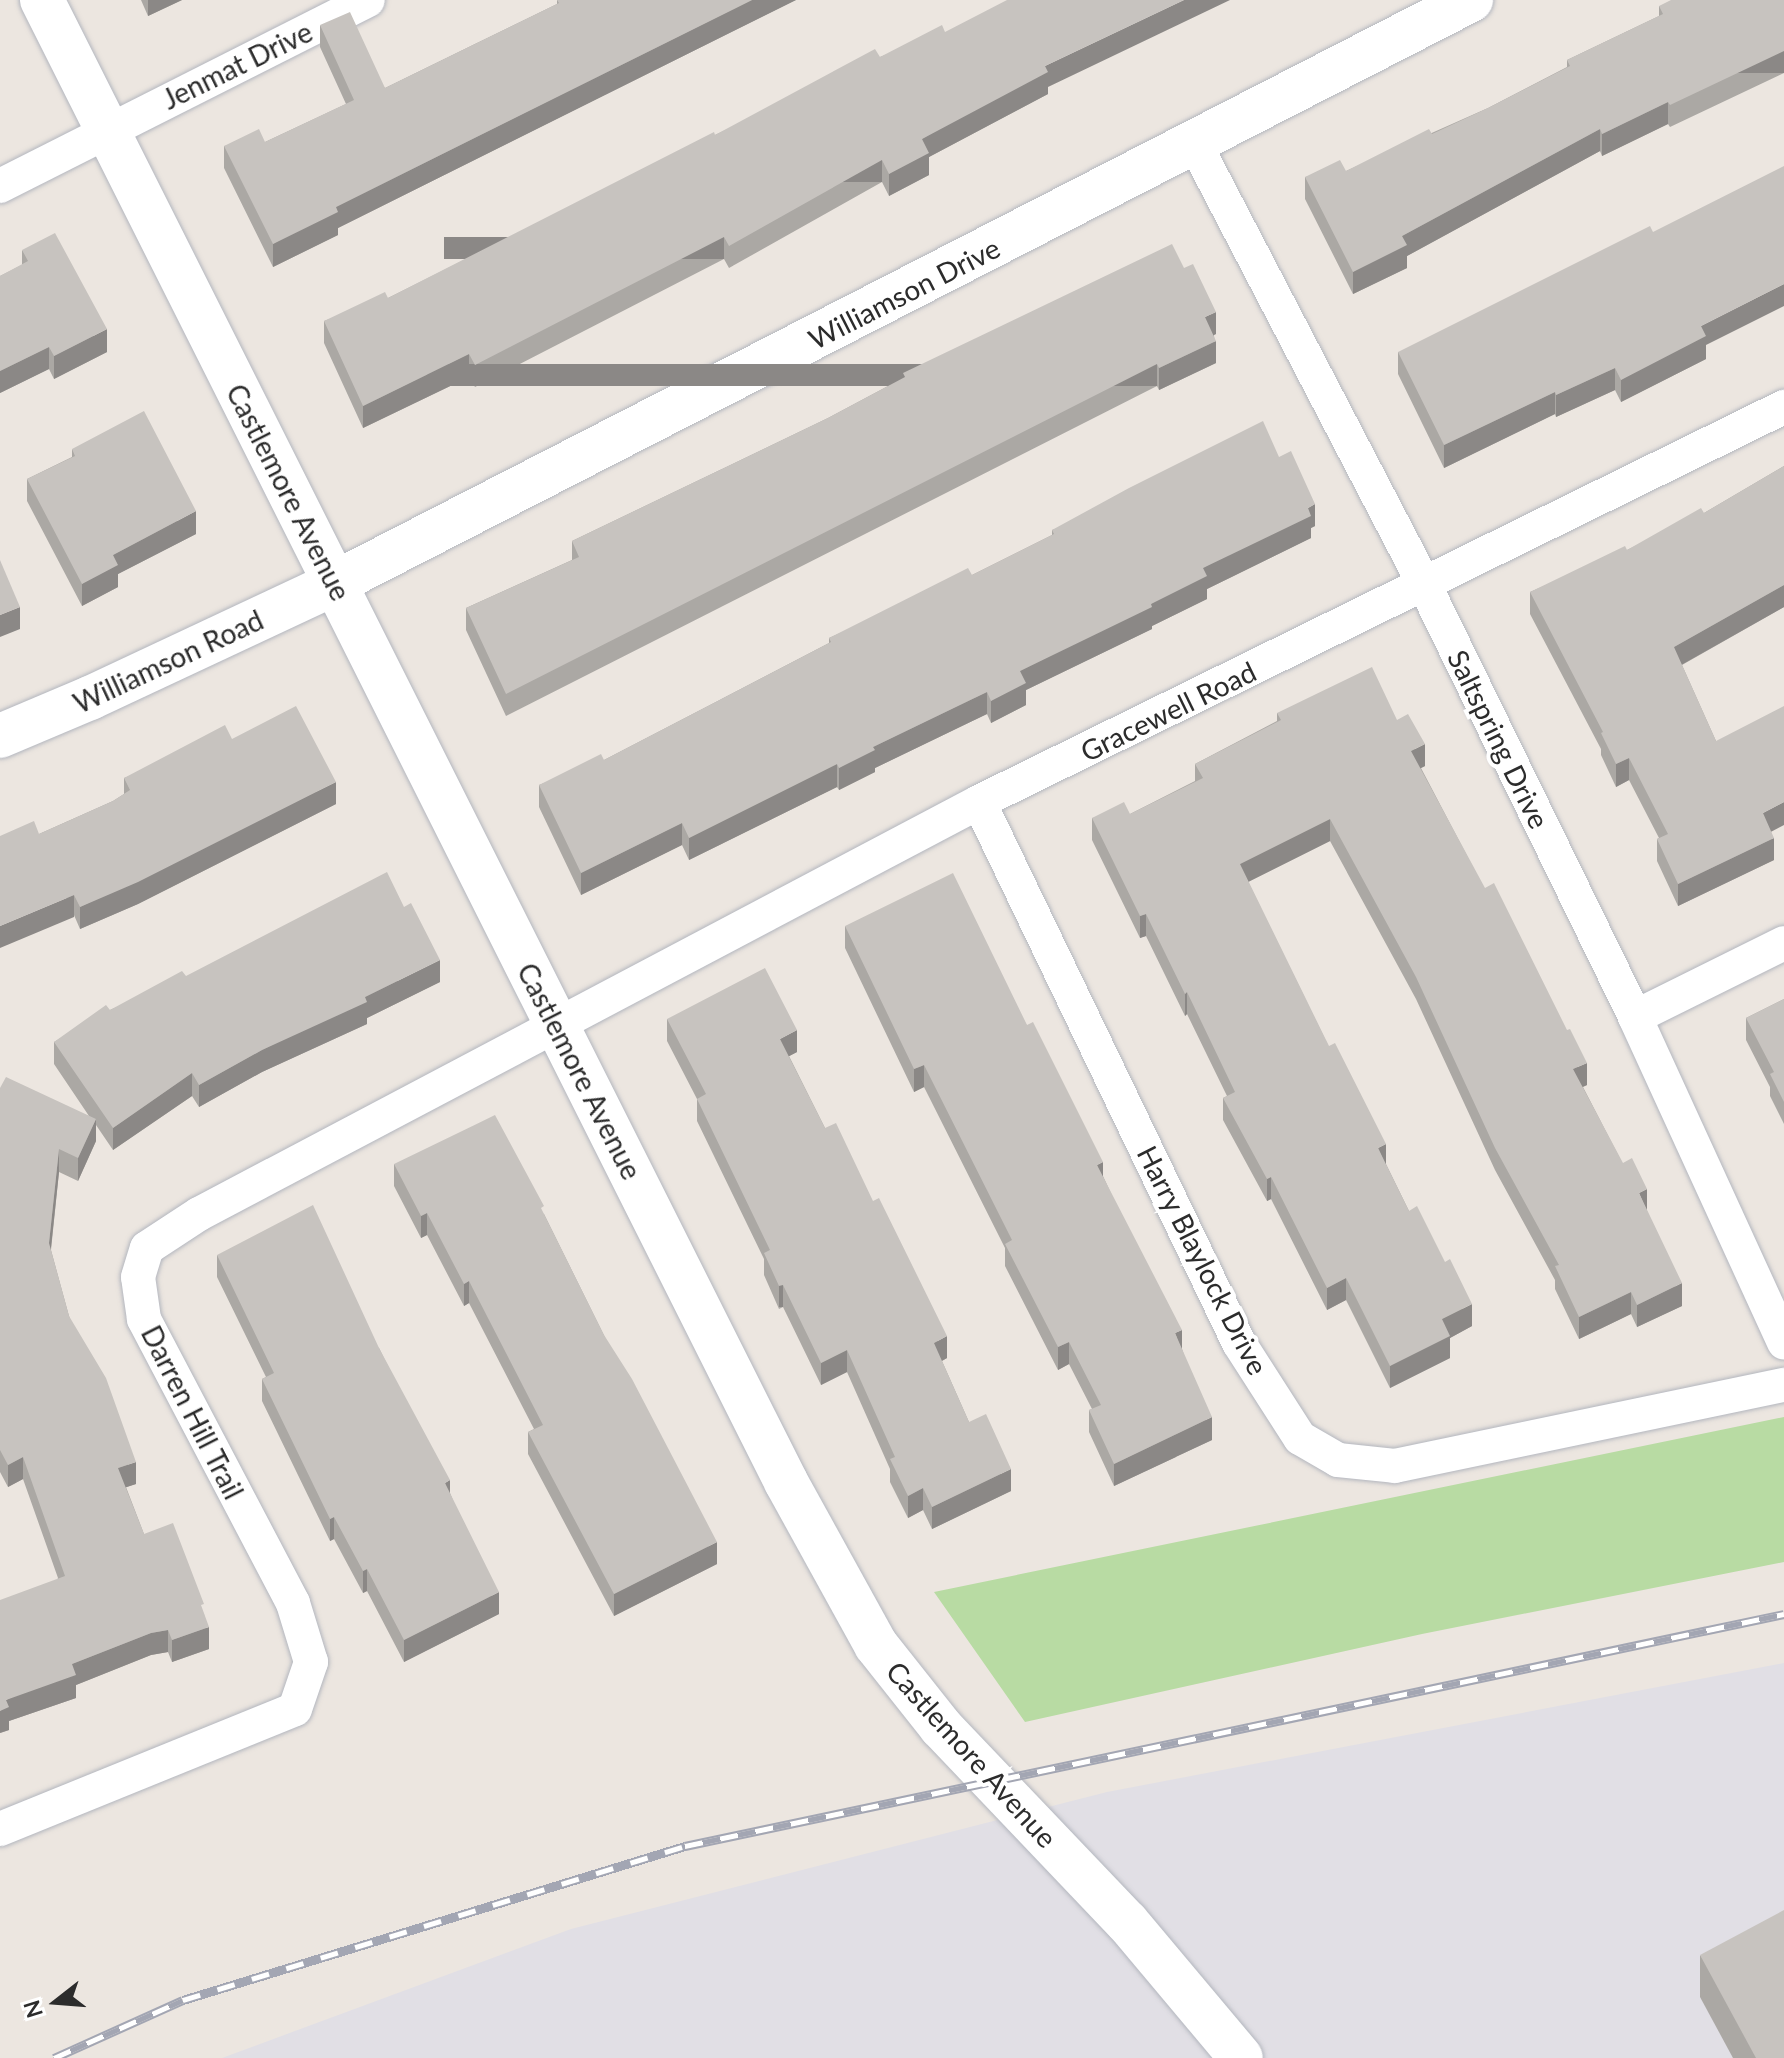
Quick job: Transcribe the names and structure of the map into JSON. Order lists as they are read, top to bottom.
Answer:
{
  "streets": {
    "street": [
      "Jenmat Drive",
      "Williamson Drive",
      "Castlemore Avenue",
      "Williamson Road",
      "Gracewell Road",
      "Saltspring Drive",
      "Harry Blaylock Drive",
      "Darren Hill Trail"
    ]
  },
  "crossings": [
    ["Jenmat Drive", "Castlemore Avenue"],
    ["Williamson Drive", "Castlemore Avenue"],
    ["Williamson Drive", "Williamson Road"],
    ["Williamson Drive", "Saltspring Drive"],
    ["Castlemore Avenue", "Williamson Road"],
    ["Castlemore Avenue", "Gracewell Road"],
    ["Castlemore Avenue", "Darren Hill Trail"],
    ["Gracewell Road", "Saltspring Drive"],
    ["Gracewell Road", "Harry Blaylock Drive"],
    ["Gracewell Road", "Darren Hill Trail"]
  ],
  "north": "left"
}
